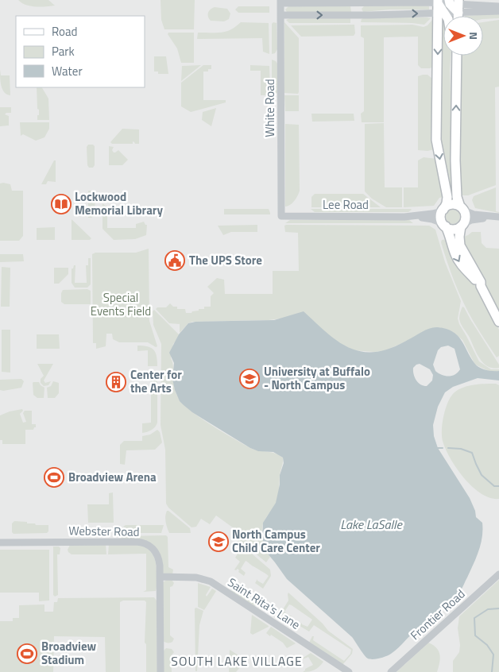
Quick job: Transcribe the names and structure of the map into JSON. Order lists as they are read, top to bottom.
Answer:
{
  "streets": {
    "street": [
      "White Road",
      "Lee Road",
      "Webster Road",
      "Saint Rita's Lane",
      "Frontier Road"
    ]
  },
  "crossings": [
    ["White Road", "Lee Road"],
    ["Webster Road", "Saint Rita's Lane"]
  ],
  "districts": ["SOUTH LAKE VILLAGE"],
  "water": ["Lake LaSalle"],
  "parks": ["Special Events Field"],
  "places": {
    "library": ["Lockwood Memorial Library"],
    "public building": ["The UPS Store"],
    "school or university": ["University at Buffalo - North Campus", "North Campus Child Care Center"],
    "building": ["Center for the Arts"],
    "sports": ["Broadview Arena", "Broadview Stadium"]
  },
  "legend": ["Road", "Park", "Water"],
  "north": "right"
}
